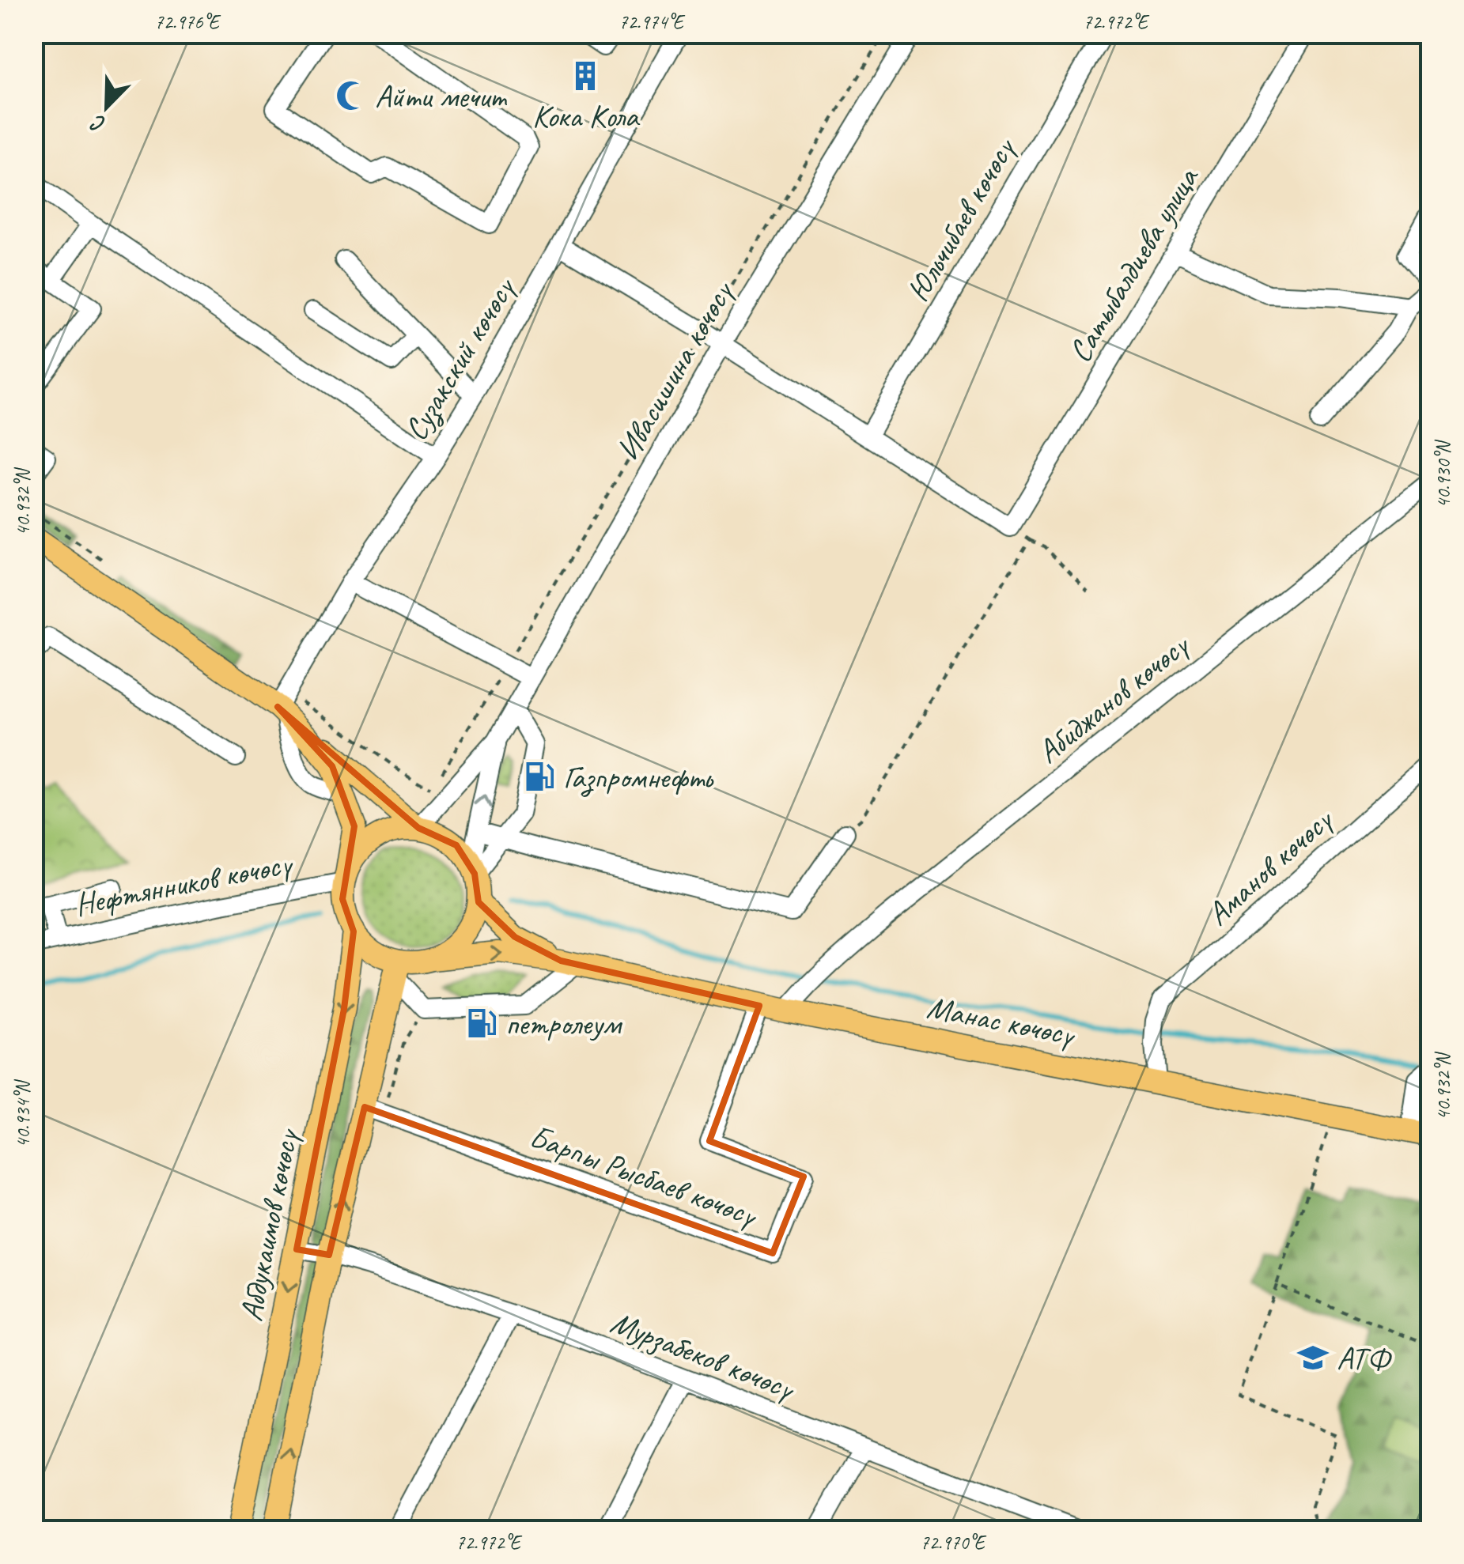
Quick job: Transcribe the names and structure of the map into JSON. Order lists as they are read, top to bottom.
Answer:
{
  "streets": {
    "main road": ["Манас көчөсү", "Абдукаимов көчөсү"],
    "street": [
      "Юльчибаев көчөсү",
      "Сатыбалдиева улица",
      "Сузакский көчөсү",
      "Ивасишина көчөсү",
      "Абиджанов көчөсү",
      "Аманов көчөсү",
      "Нефтянников көчөсү",
      "Барпы Рысбаев көчөсү",
      "Мурзабеков көчөсү"
    ]
  },
  "crossings": [
    ["Абиджанов көчөсү", "Манас көчөсү"],
    ["Аманов көчөсү", "Манас көчөсү"],
    ["Нефтянников көчөсү", "Абдукаимов көчөсү"],
    ["Манас көчөсү", "Барпы Рысбаев көчөсү"],
    ["Барпы Рысбаев көчөсү", "Абдукаимов көчөсү"],
    ["Абдукаимов көчөсү", "Мурзабеков көчөсү"]
  ],
  "places": {
    "building": ["Кока Кола"],
    "mosque": ["Айти мечит"],
    "fuel station": ["Газпромнефть", "петролеум"],
    "school or university": ["АТФ"]
  },
  "north": "bottom left",
  "coordinates": [
    "72.976°E",
    "72.974°E",
    "72.972°E",
    "40.930°N",
    "40.932°N",
    "40.934°N",
    "72.970°E"
  ]
}
